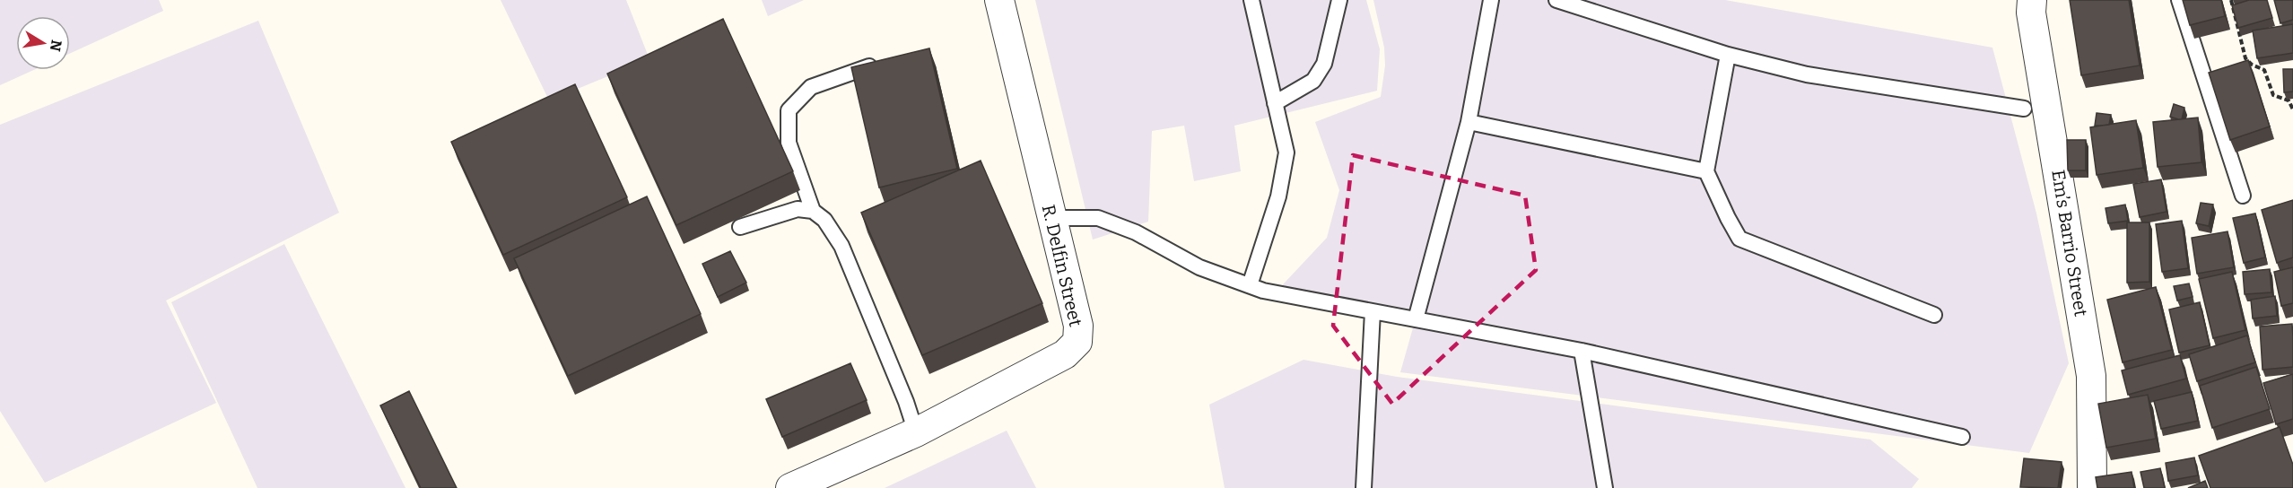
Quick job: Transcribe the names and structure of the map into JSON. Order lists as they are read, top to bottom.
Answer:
{
  "streets": {
    "street": ["Em’s Barrio Street", "R. Delfin Street"]
  },
  "north": "right"
}
